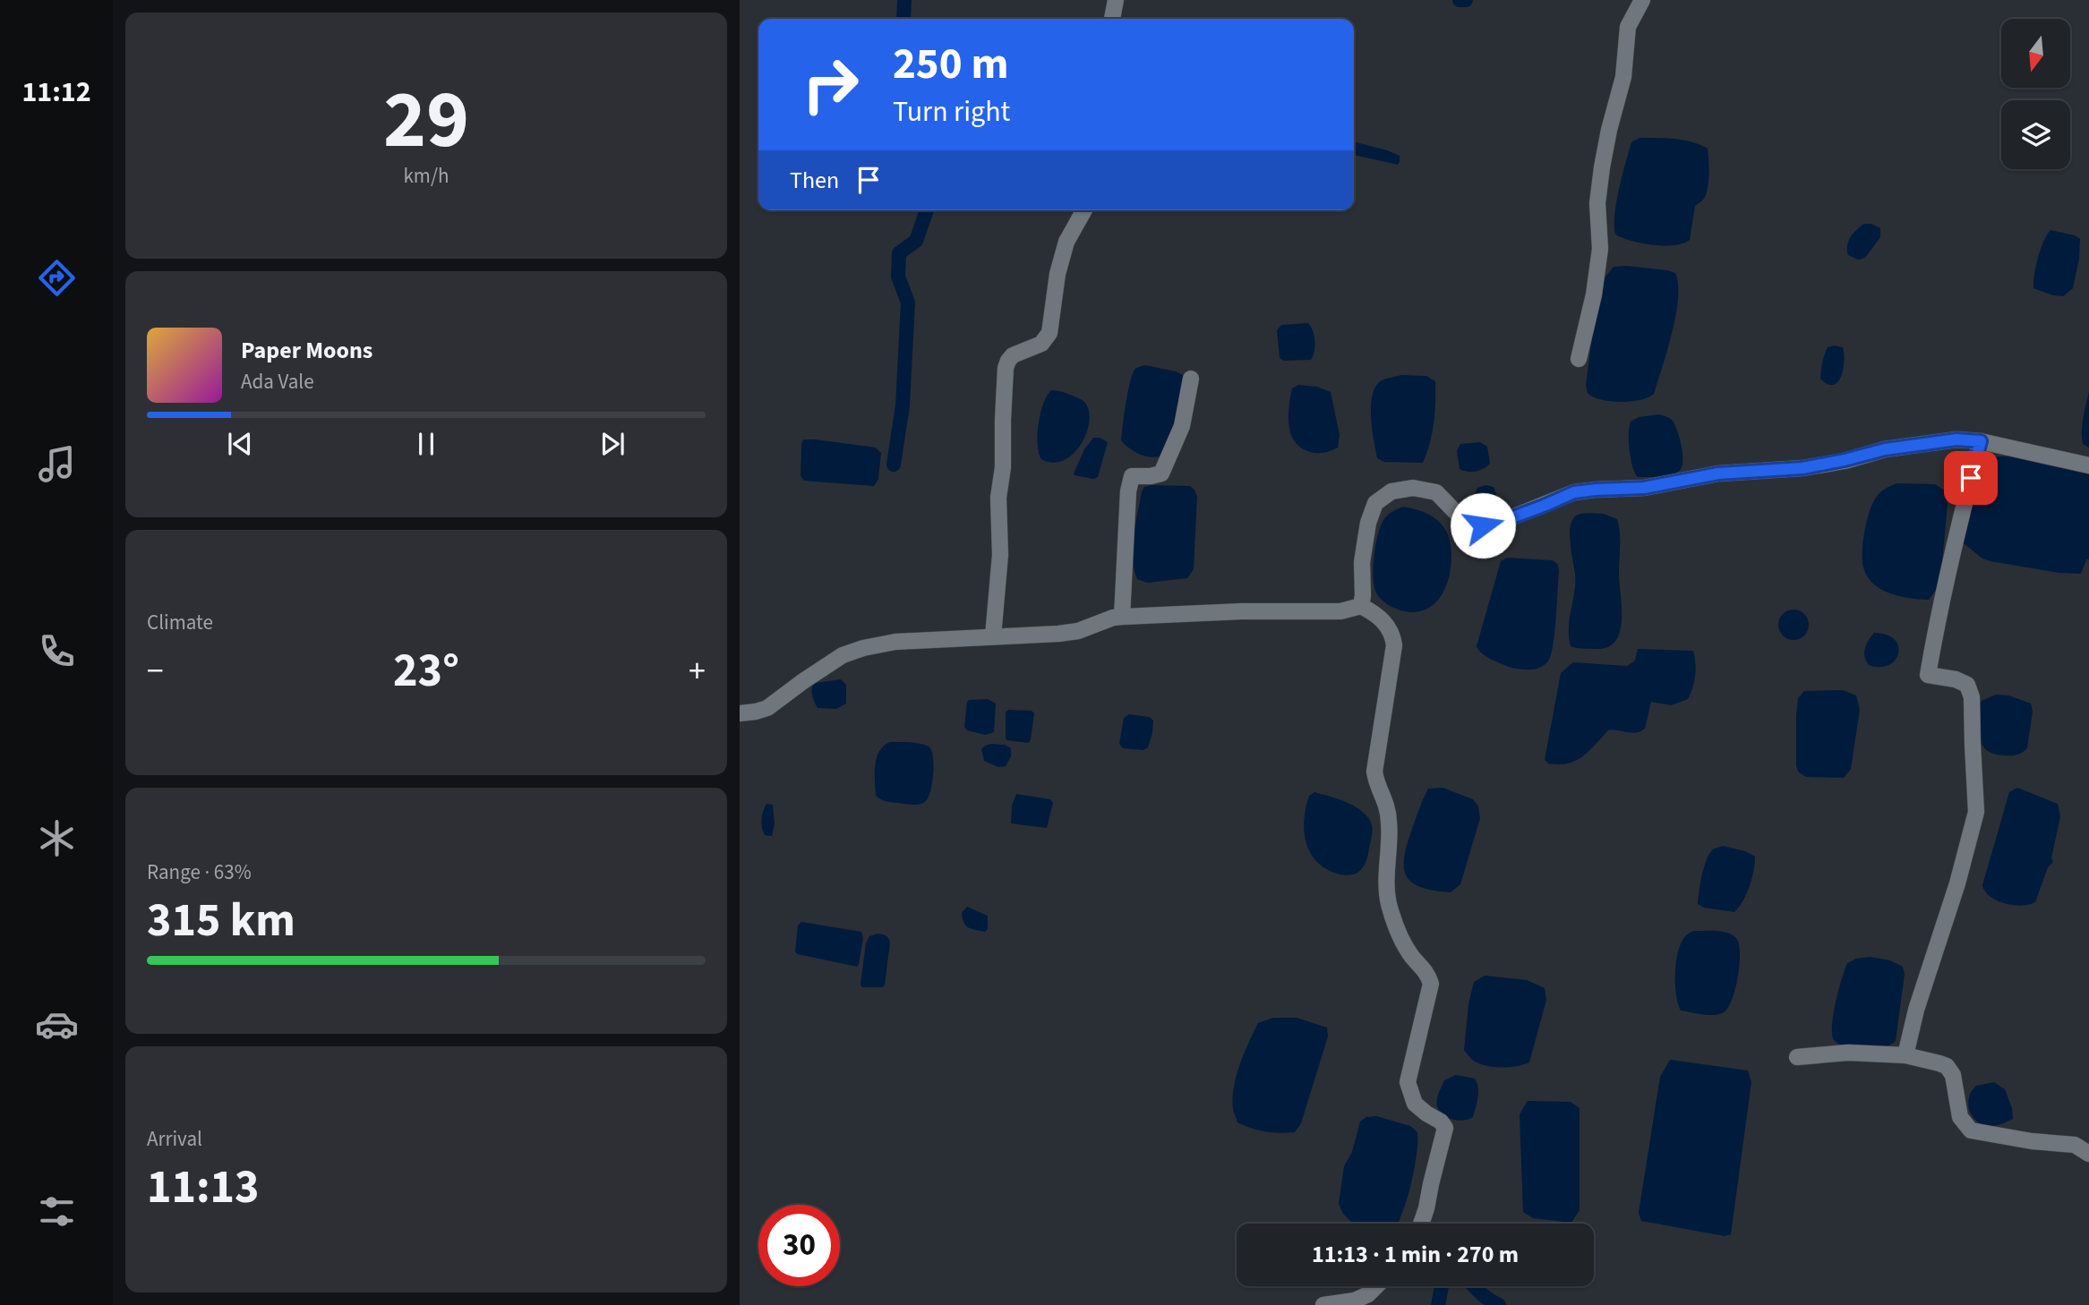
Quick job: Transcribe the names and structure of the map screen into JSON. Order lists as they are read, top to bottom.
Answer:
{
  "north": "bottom",
  "page": {
    "tabs": "11:12",
    "tile": [
      ["29", "km/h"],
      "Climate",
      ["Range · 63%", "315 km"],
      ["Arrival", "11:13"]
    ],
    "turn": ["250 m", "Turn right"],
    "then": "Then",
    "song": ["Paper Moons", "Ada Vale"],
    "heat": ["−", "23°", "+"],
    "limit": "30",
    "trip": "11:13 · 1 min · 270 m"
  }
}
